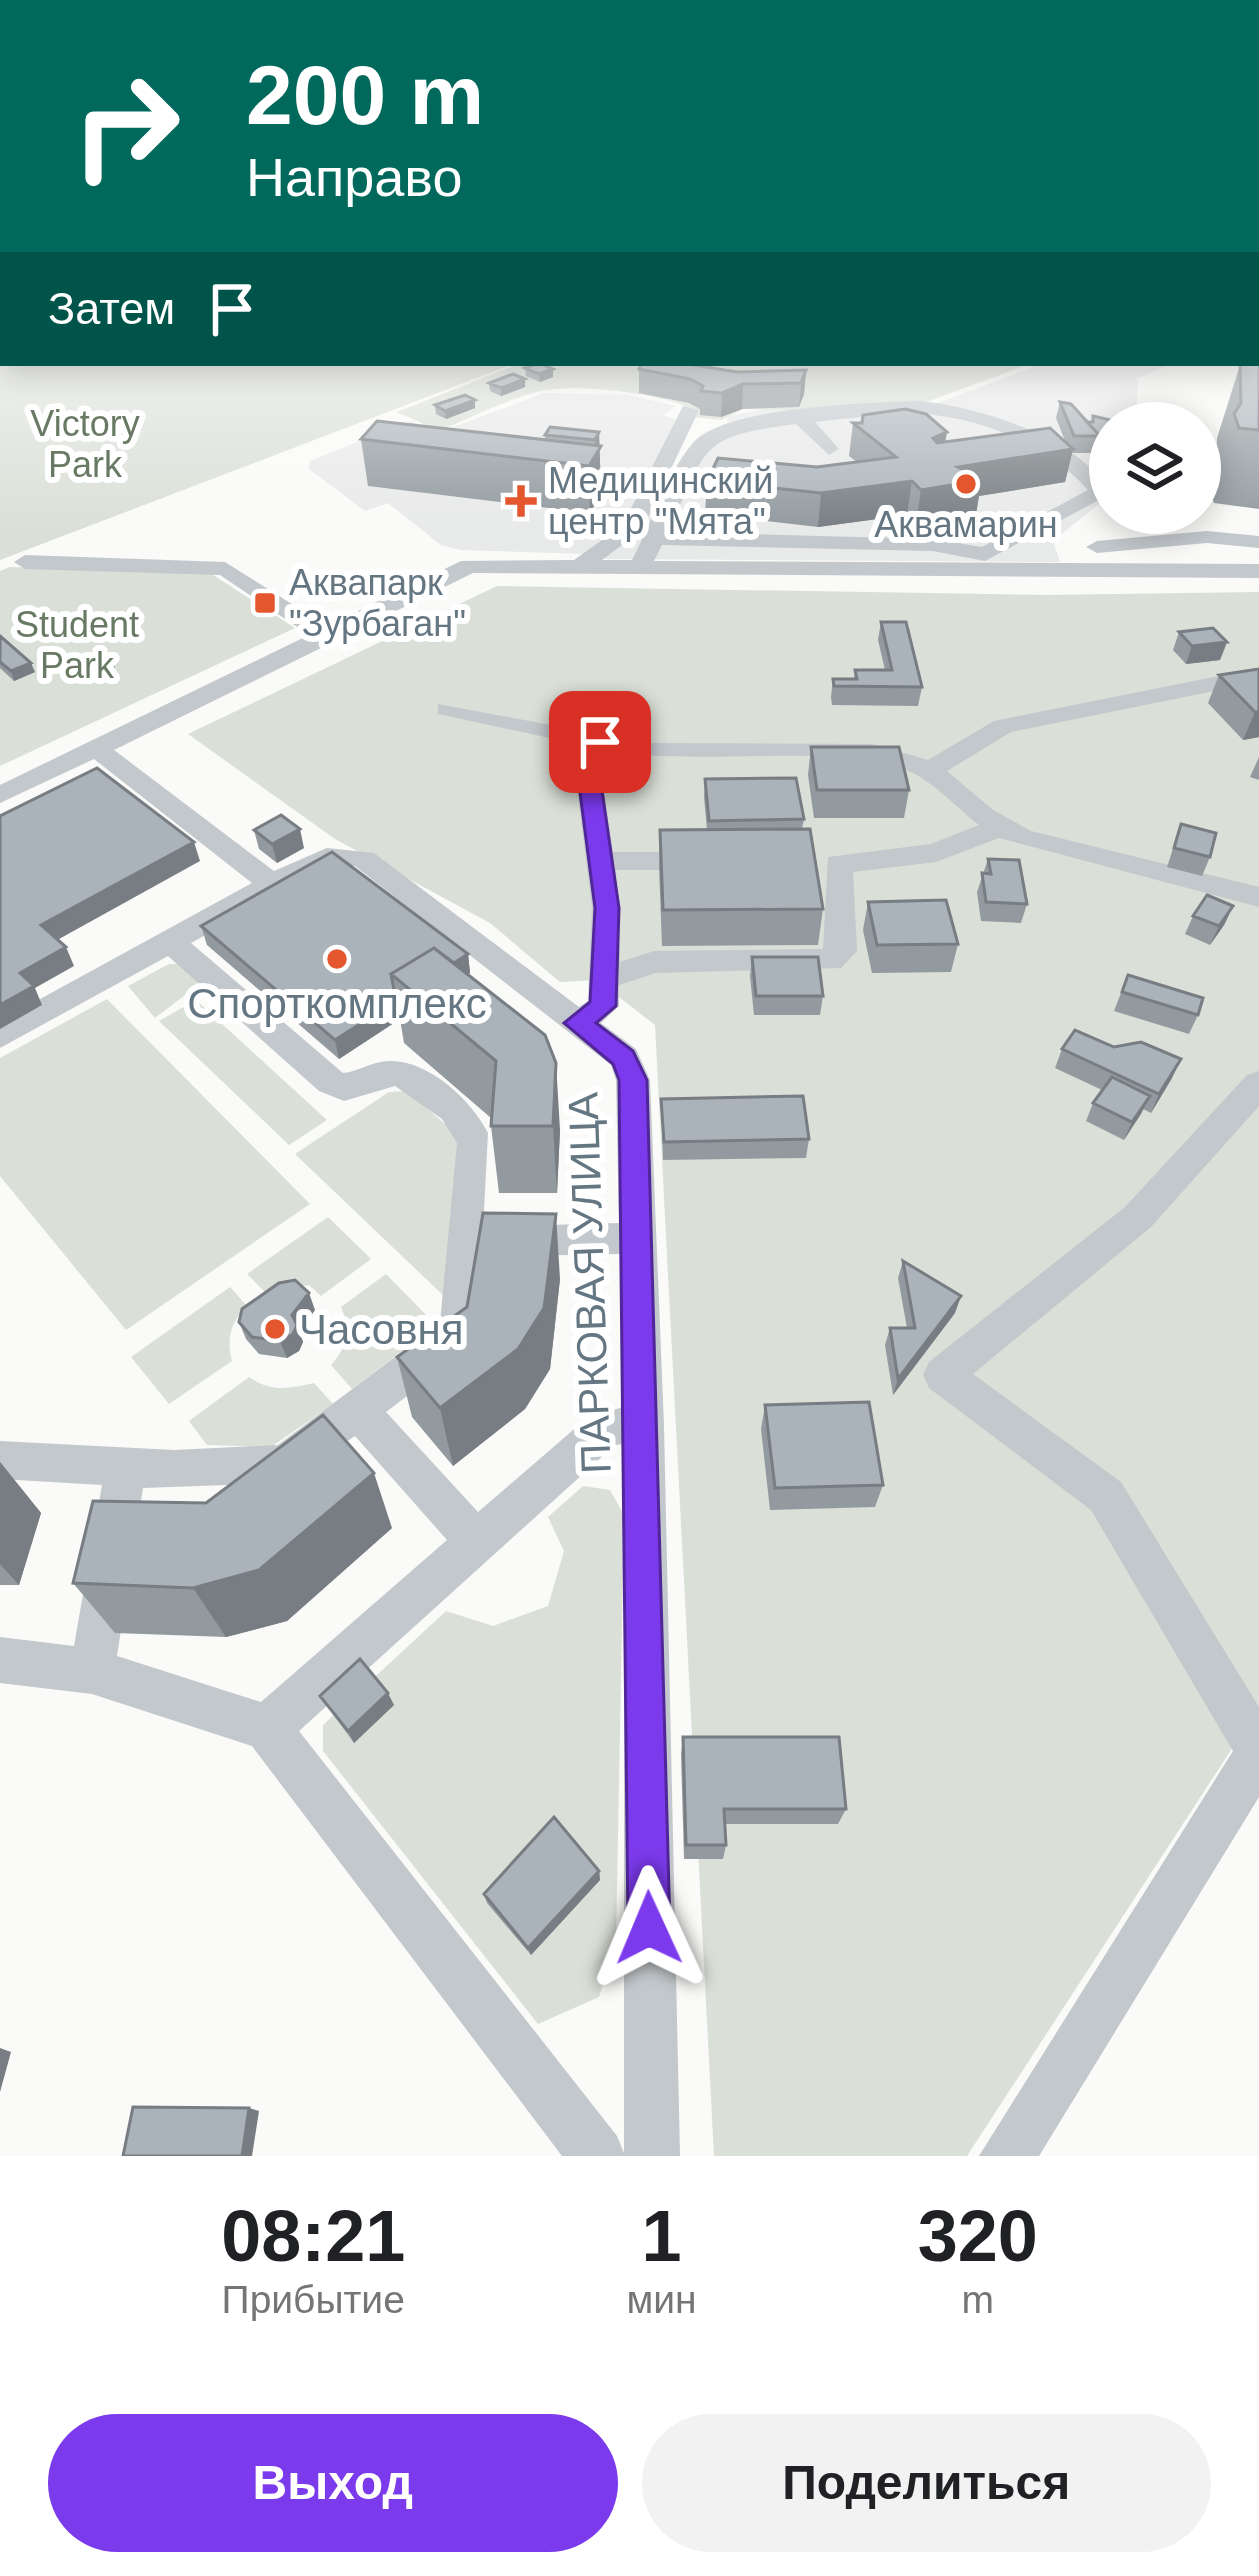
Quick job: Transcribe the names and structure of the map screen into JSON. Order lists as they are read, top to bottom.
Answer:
{
  "streets": {
    "street": ["ПАРКОВАЯ УЛИЦА"]
  },
  "parks": ["Victory Park", "Student Park"],
  "places": {
    "other": ["Аквамарин", "Спорткомплекс", "Часовня"],
    "health": ["Медицинский центр \"Мята\""],
    "transit": ["Аквапарк \"Зурбаган\""]
  },
  "page": {
    "turn": ["200 m", "Направо"],
    "then": "Затем",
    "eta": [
      "08:21",
      "Прибытие",
      "1",
      "мин",
      "320",
      "m"
    ],
    "buttons": ["Выход", "Поделиться"]
  }
}
